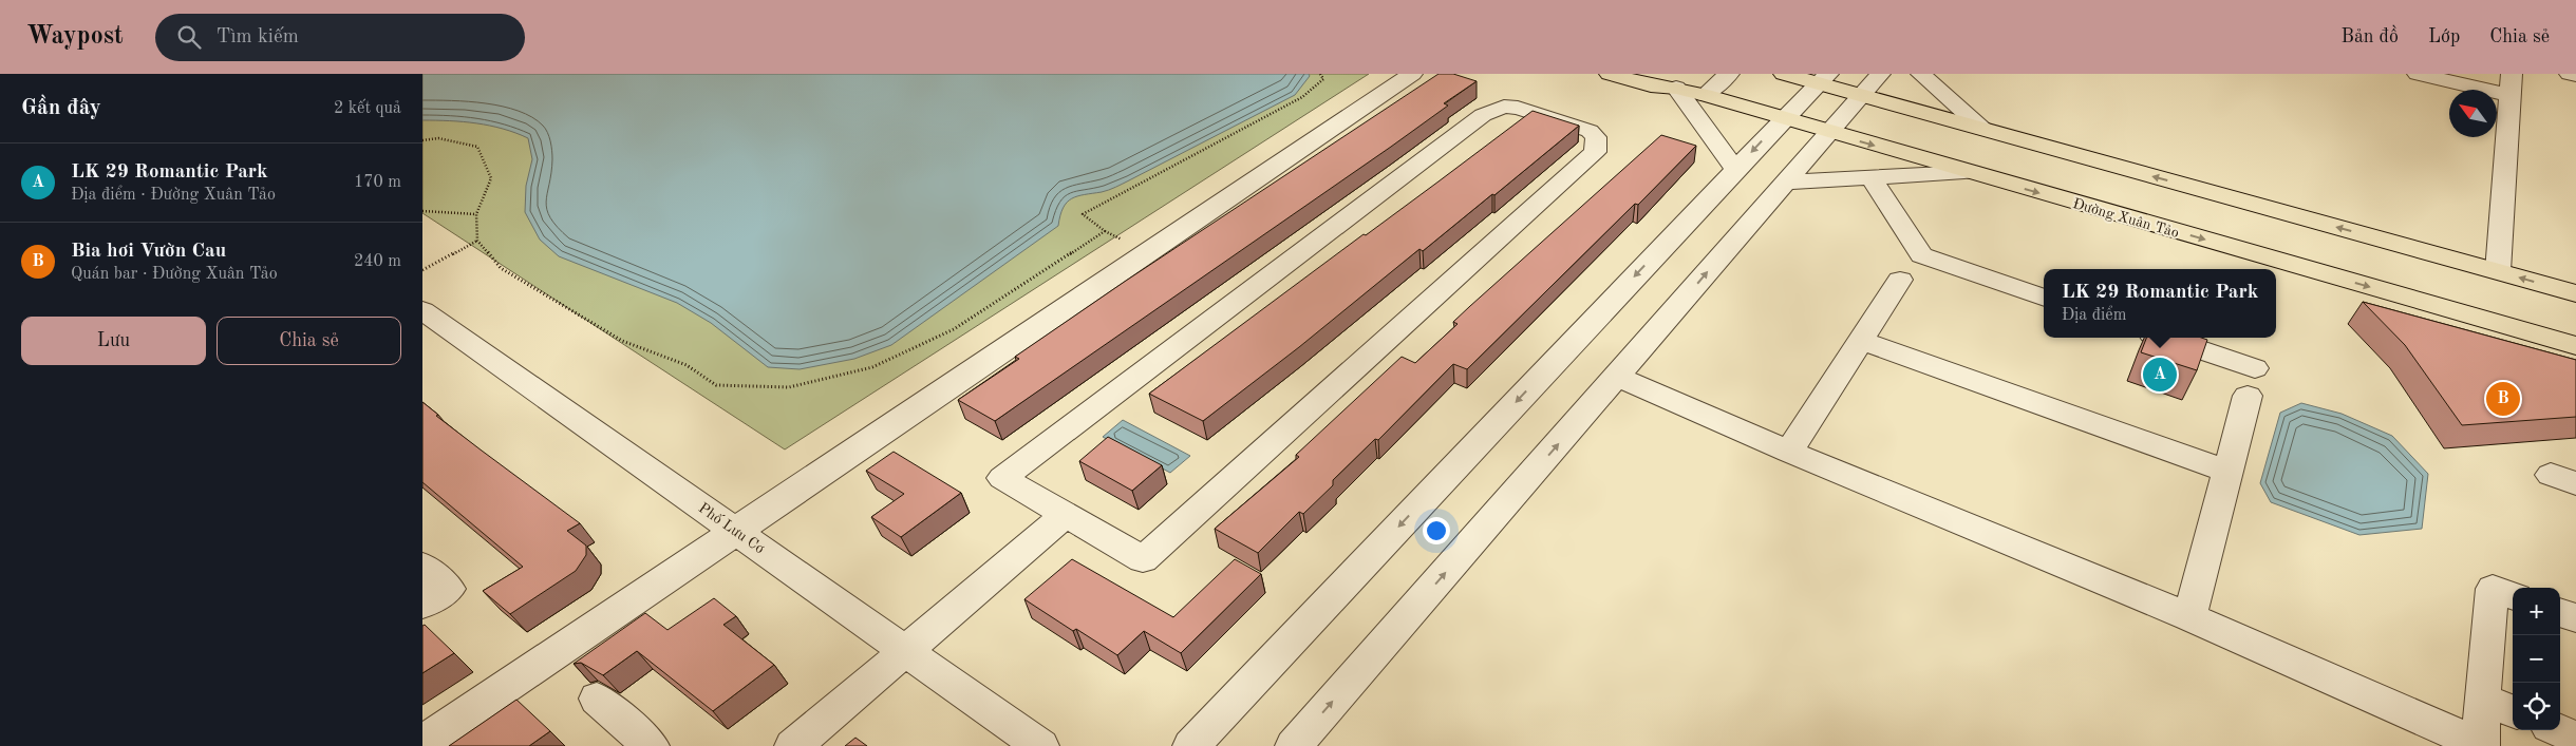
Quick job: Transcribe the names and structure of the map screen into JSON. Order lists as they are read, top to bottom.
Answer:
{
  "streets": {
    "main road": ["Đường Xuân Tảo"],
    "street": ["Phố Lưu Cơ"]
  },
  "north": "top left",
  "page": {
    "header": "Waypost",
    "search": "Tìm kiếm",
    "nav": ["Bản đồ", "Lớp", "Chia sẻ"],
    "heading": ["Gần đây", "2 kết quả"],
    "list": [
      {
        "mark": "A",
        "name": "LK 29 Romantic Park",
        "note": "Địa điểm · Đường Xuân Tảo",
        "value": "170 m"
      },
      {
        "mark": "B",
        "name": "Bia hơi Vườn Cau",
        "note": "Quán bar · Đường Xuân Tảo",
        "value": "240 m"
      }
    ],
    "popup": ["LK 29 Romantic Park", "Địa điểm"],
    "buttons": ["Lưu", "Chia sẻ"],
    "pins": ["A", "B"],
    "map_buttons": ["+", "−"]
  }
}
